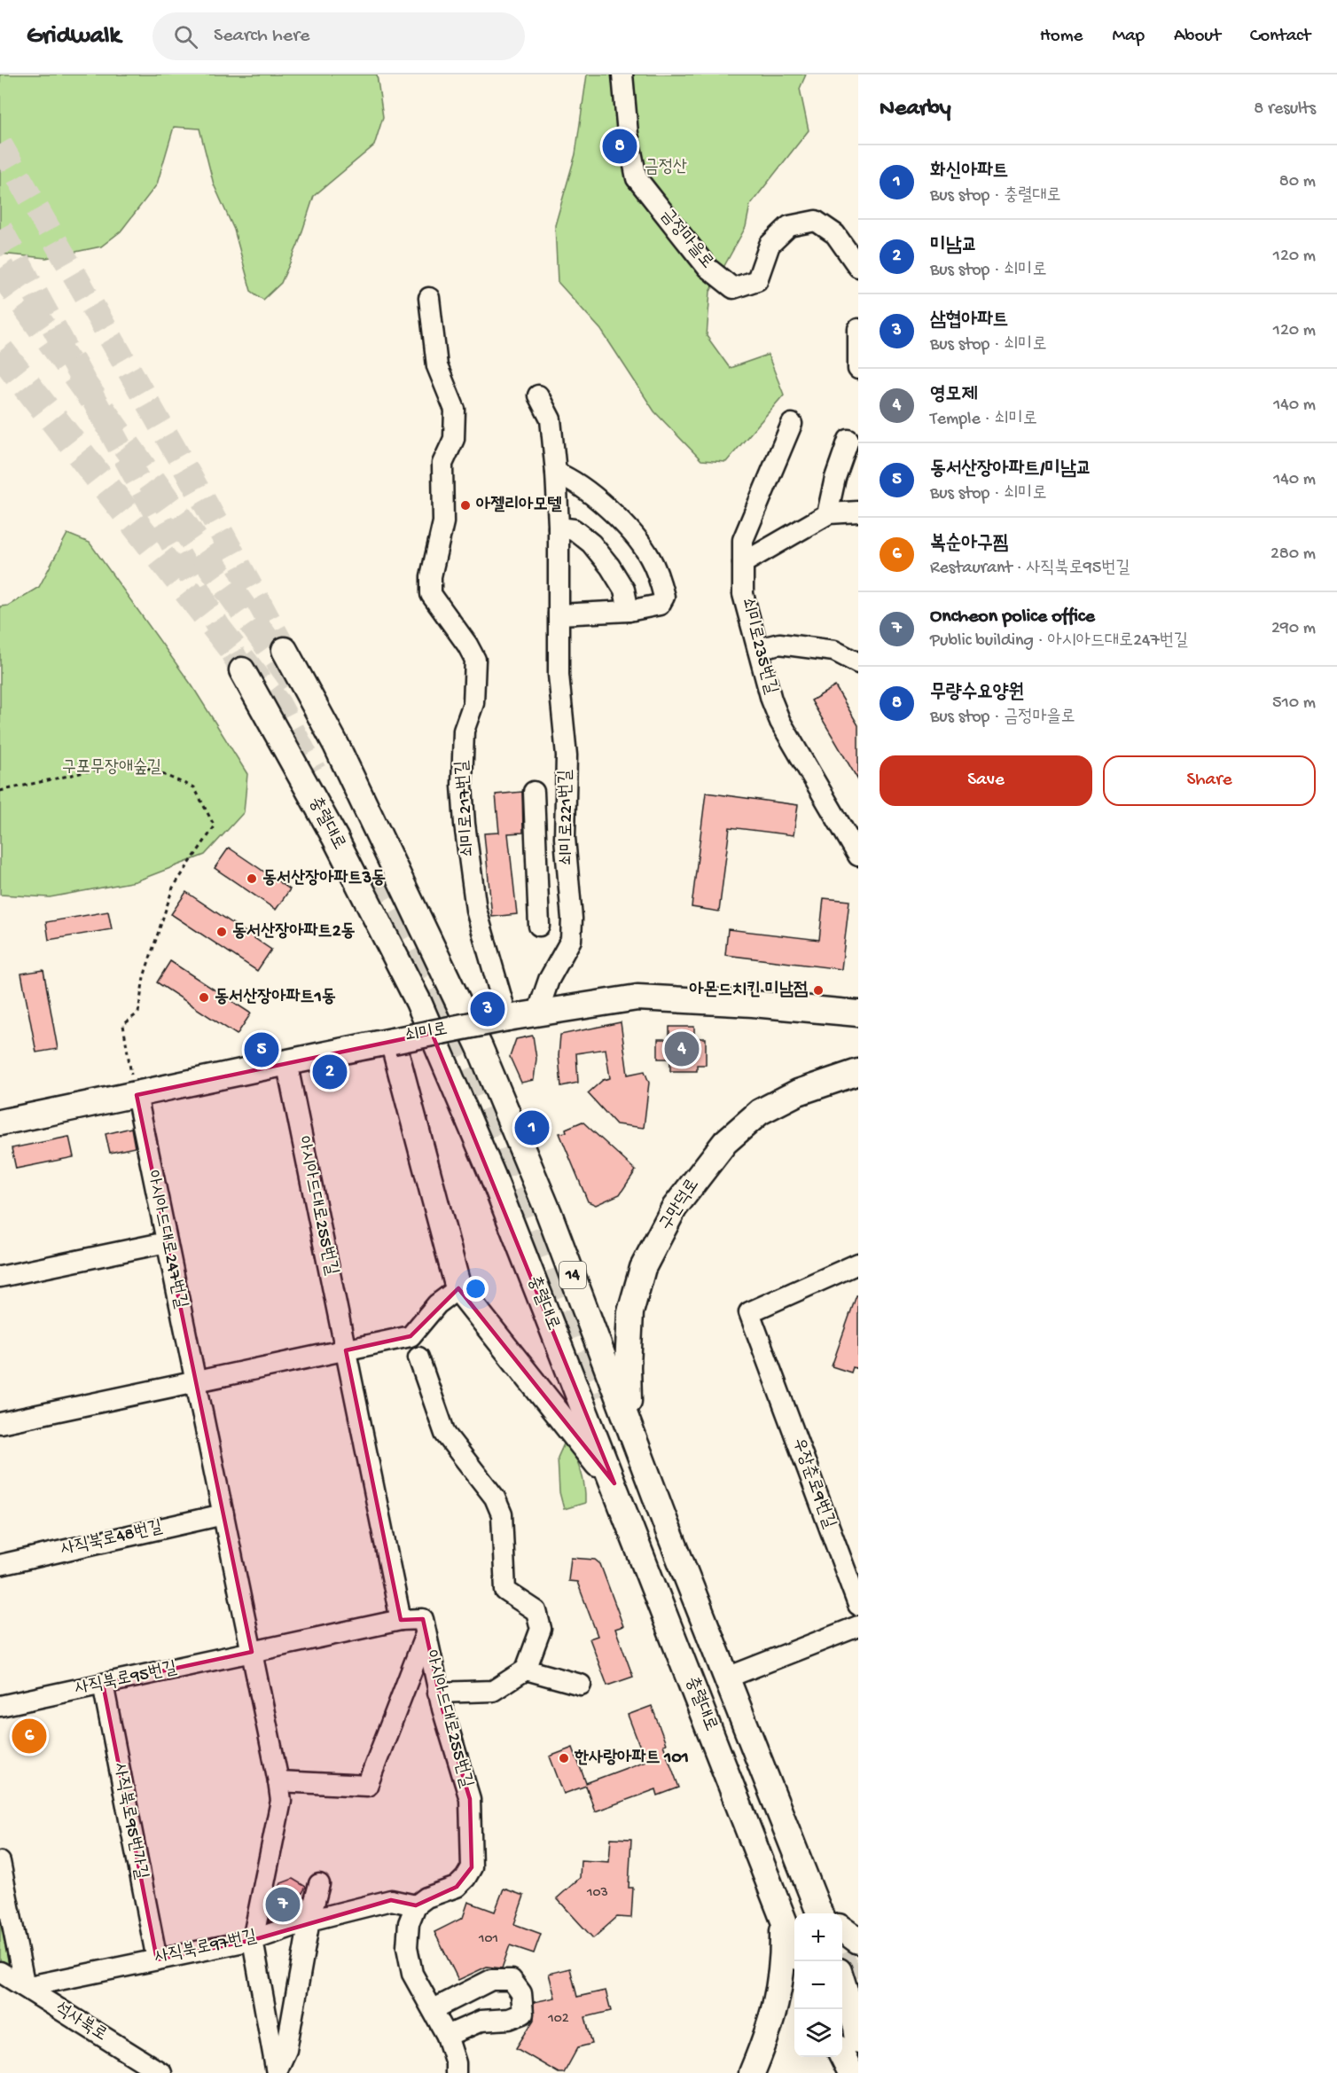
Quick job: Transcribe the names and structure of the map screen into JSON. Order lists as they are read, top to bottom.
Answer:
{
  "streets": {
    "main road": [
      "충렬대로",
      "쇠미로",
      "구만덕로",
      "14"
    ],
    "street": [
      "금정마을로",
      "쇠미로235번길",
      "쇠미로217번길",
      "쇠미로221번길",
      "아시아드대로255번길",
      "아시아드대로247번길",
      "우장춘로9번길",
      "사직북로48번길",
      "사직북로95번길",
      "사직북로95번가길",
      "사직북로97번길",
      "석사북로"
    ]
  },
  "crossings": [
    ["쇠미로217번길", "쇠미로"],
    ["쇠미로221번길", "쇠미로"],
    ["충렬대로", "구만덕로"],
    ["쇠미로", "아시아드대로255번길"],
    ["쇠미로", "아시아드대로247번길"],
    ["아시아드대로255번길", "사직북로97번길"],
    ["아시아드대로247번길", "사직북로48번길"],
    ["아시아드대로247번길", "사직북로95번길"],
    ["아시아드대로247번길", "사직북로97번길"],
    ["사직북로95번길", "사직북로95번가길"],
    ["사직북로95번가길", "사직북로97번길"],
    ["사직북로97번길", "석사북로"]
  ],
  "parks": ["금정산", "구포무장애숲길"],
  "places": [
    "아젤리아모텔",
    "동서산장아파트3동",
    "동서산장아파트2동",
    "아몬드치킨 미남점",
    "동서산장아파트1동",
    "한사랑아파트 101"
  ],
  "house_numbers": ["103", "101", "102"],
  "page": {
    "header": "Gridwalk",
    "search": "Search here",
    "nav": [
      "Home",
      "Map",
      "About",
      "Contact"
    ],
    "heading": ["Nearby", "8 results"],
    "pins": [
      "8",
      "3",
      "4",
      "5",
      "2",
      "1",
      "6",
      "7"
    ],
    "list": [
      {
        "mark": "1",
        "name": "화신아파트",
        "note": "Bus stop · 충렬대로",
        "value": "80 m"
      },
      {
        "mark": "2",
        "name": "미남교",
        "note": "Bus stop · 쇠미로",
        "value": "120 m"
      },
      {
        "mark": "3",
        "name": "삼협아파트",
        "note": "Bus stop · 쇠미로",
        "value": "120 m"
      },
      {
        "mark": "4",
        "name": "영모제",
        "note": "Temple · 쇠미로",
        "value": "140 m"
      },
      {
        "mark": "5",
        "name": "동서산장아파트/미남교",
        "note": "Bus stop · 쇠미로",
        "value": "140 m"
      },
      {
        "mark": "6",
        "name": "복순아구찜",
        "note": "Restaurant · 사직북로95번길",
        "value": "280 m"
      },
      {
        "mark": "7",
        "name": "Oncheon police office",
        "note": "Public building · 아시아드대로247번길",
        "value": "290 m"
      },
      {
        "mark": "8",
        "name": "무량수요양원",
        "note": "Bus stop · 금정마을로",
        "value": "510 m"
      }
    ],
    "buttons": ["Save", "Share"],
    "map_buttons": ["+", "−"]
  }
}
